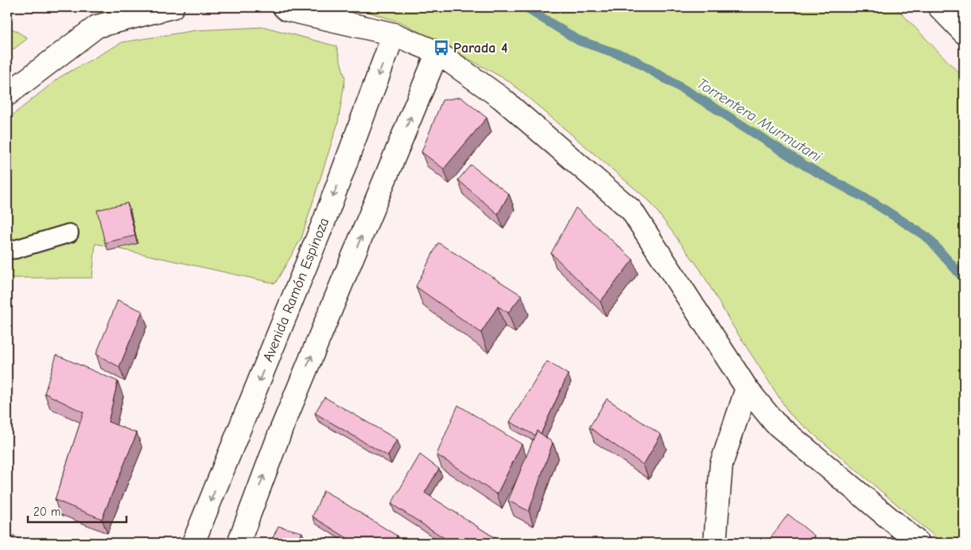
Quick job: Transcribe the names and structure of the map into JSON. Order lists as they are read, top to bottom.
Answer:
{
  "streets": {
    "street": ["Avenida Ramón Espinoza"]
  },
  "water": ["Torrentera Murmutani"],
  "places": {
    "bus stop": ["Parada 4"]
  },
  "scale_bar": "20 m"
}
